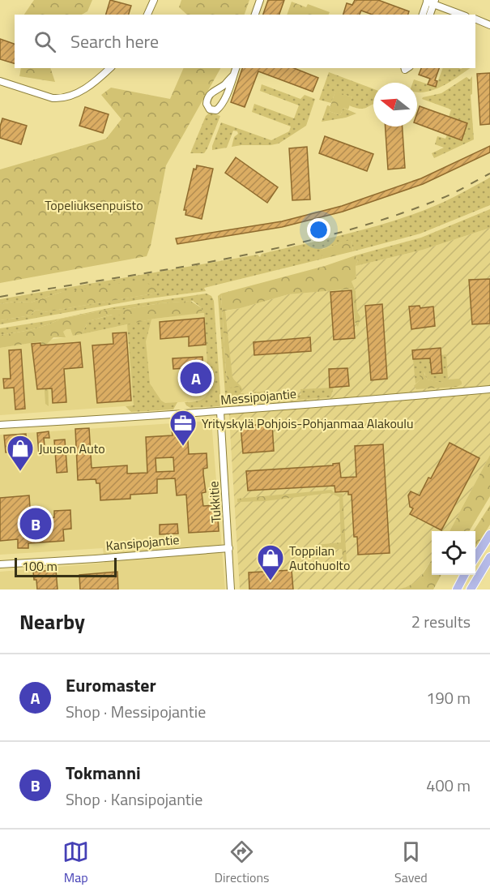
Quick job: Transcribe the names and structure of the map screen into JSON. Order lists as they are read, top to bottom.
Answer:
{
  "streets": {
    "street": ["Messipojantie", "Tukkitie", "Kansipojantie"]
  },
  "crossings": [
    ["Messipojantie", "Tukkitie"],
    ["Tukkitie", "Kansipojantie"]
  ],
  "parks": ["Topeliuksenpuisto"],
  "places": {
    "office": ["Yrityskylä Pohjois-Pohjanmaa Alakoulu"],
    "shop": ["Juuson Auto", "Toppilan Autohuolto"]
  },
  "scale_bar": "100 m",
  "north": "left",
  "page": {
    "search": "Search here",
    "pins": ["A", "B"],
    "scale": "100 m",
    "heading": ["Nearby", "2 results"],
    "list": [
      {
        "mark": "A",
        "name": "Euromaster",
        "note": "Shop · Messipojantie",
        "value": "190 m"
      },
      {
        "mark": "B",
        "name": "Tokmanni",
        "note": "Shop · Kansipojantie",
        "value": "400 m"
      }
    ],
    "nav": ["Map", "Directions", "Saved"]
  }
}
